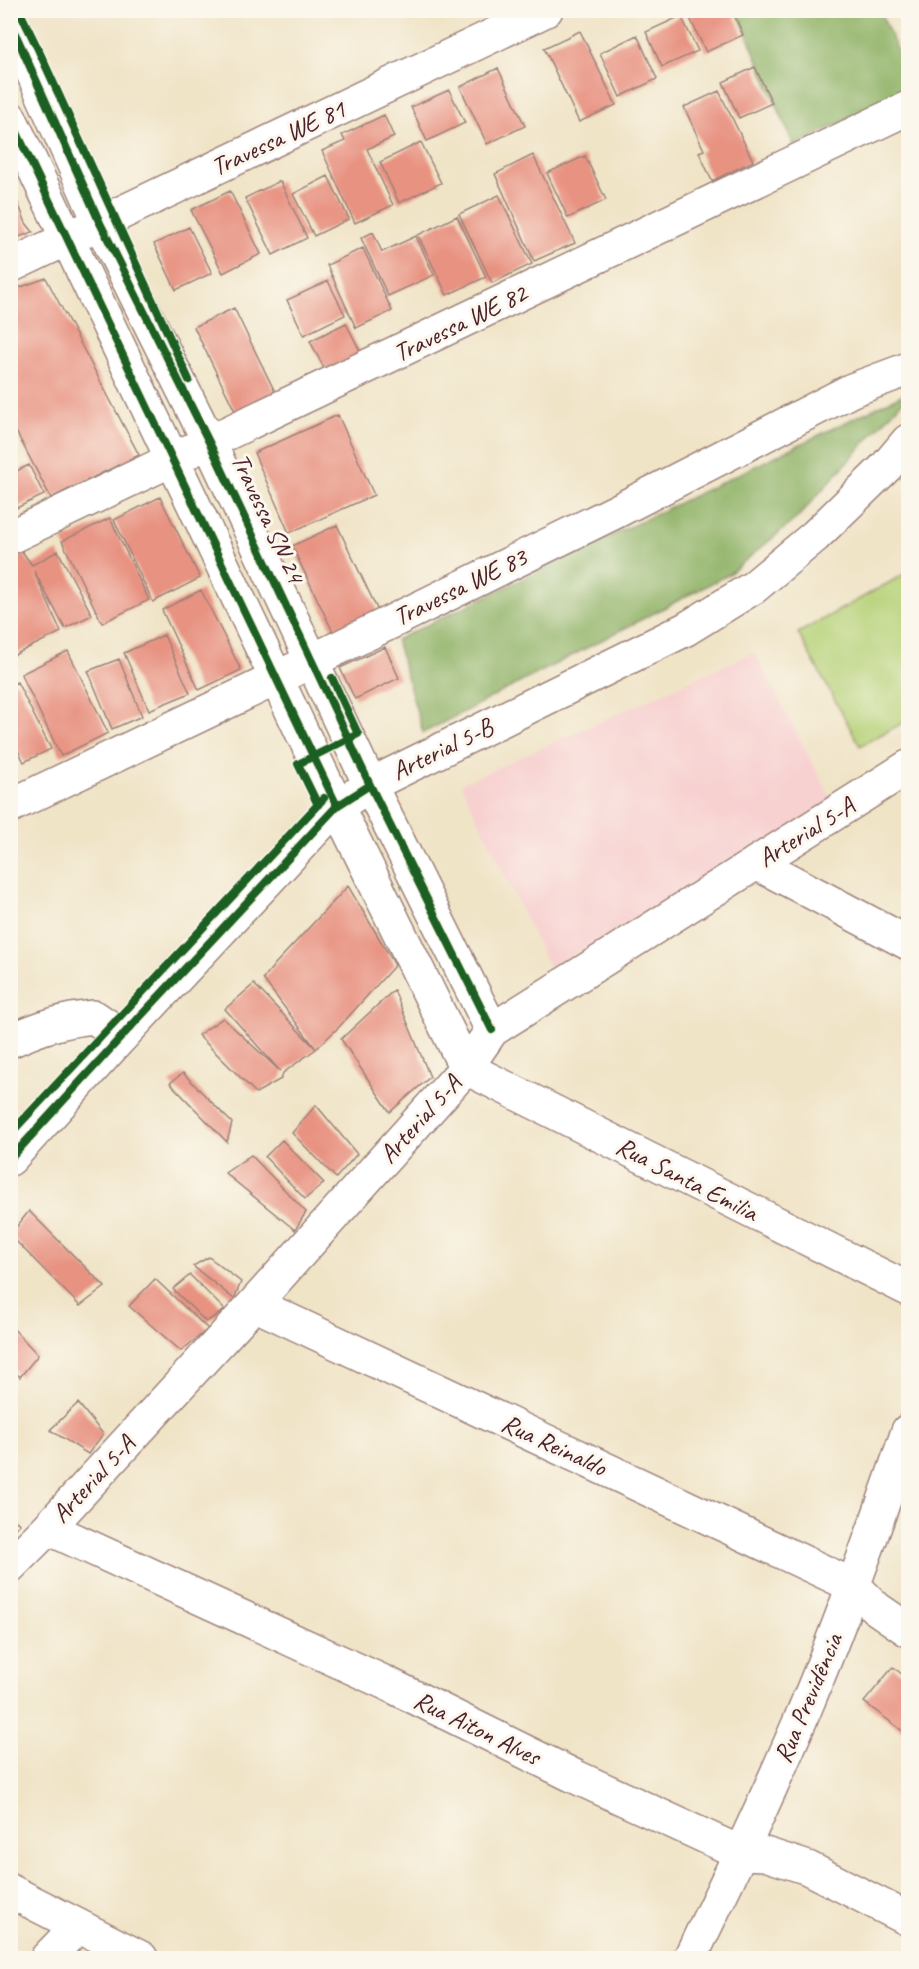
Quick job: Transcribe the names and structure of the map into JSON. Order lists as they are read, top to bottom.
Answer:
{
  "streets": {
    "street": [
      "Travessa WE 81",
      "Travessa WE 82",
      "Travessa SN 24",
      "Travessa WE 83",
      "Arterial 5-B",
      "Arterial 5-A",
      "Rua Santa Emilia",
      "Rua Reinaldo",
      "Rua Previdência",
      "Rua Aiton Alves"
    ]
  },
  "crossings": [
    ["Travessa WE 81", "Travessa SN 24"],
    ["Travessa WE 82", "Travessa SN 24"],
    ["Travessa SN 24", "Travessa WE 83"],
    ["Travessa SN 24", "Arterial 5-B"],
    ["Travessa SN 24", "Arterial 5-A"],
    ["Arterial 5-A", "Rua Santa Emilia"],
    ["Arterial 5-A", "Rua Reinaldo"],
    ["Arterial 5-A", "Rua Aiton Alves"],
    ["Rua Reinaldo", "Rua Previdência"],
    ["Rua Previdência", "Rua Aiton Alves"]
  ]
}
